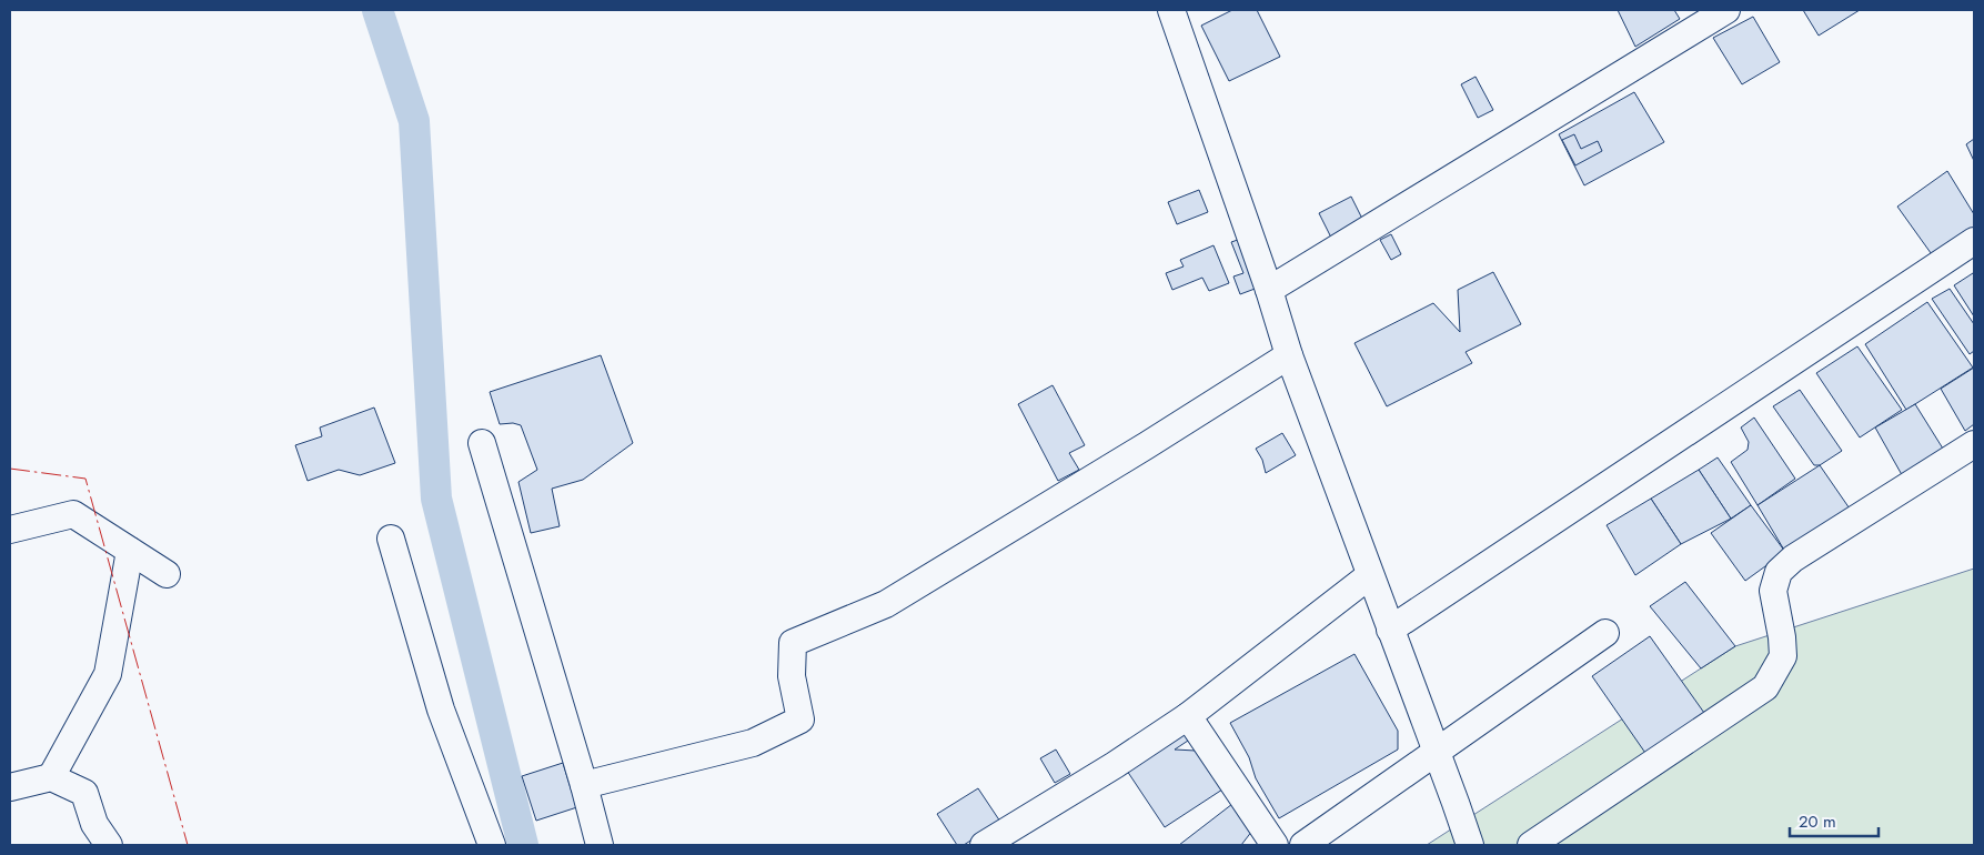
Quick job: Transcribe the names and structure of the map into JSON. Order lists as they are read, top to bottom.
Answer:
{
  "scale_bar": "20 m"
}
